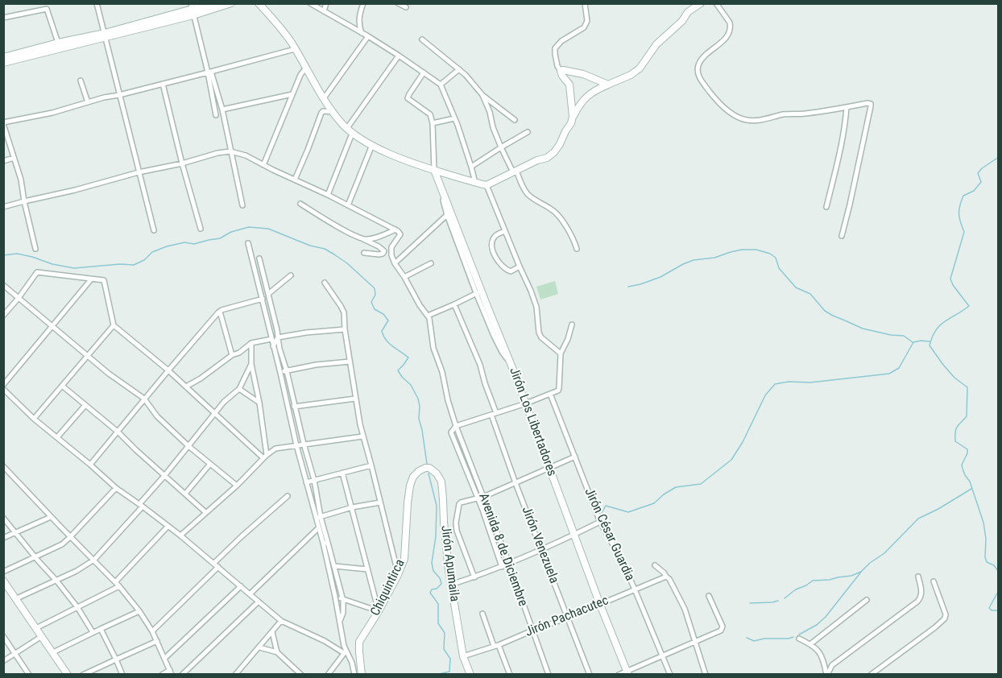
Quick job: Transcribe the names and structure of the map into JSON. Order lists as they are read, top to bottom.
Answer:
{
  "streets": {
    "street": [
      "Jirón Los Libertadores",
      "Jirón César Guardia",
      "Jirón Venezuela",
      "Avenida 8 de Diciembre",
      "Jirón Apumaila",
      "Chiquintirca",
      "Jirón Pachacutec"
    ]
  },
  "crossings": [
    ["Jirón Los Libertadores", "Jirón Pachacutec"],
    ["Jirón César Guardia", "Jirón Pachacutec"],
    ["Jirón Venezuela", "Jirón Pachacutec"],
    ["Avenida 8 de Diciembre", "Jirón Pachacutec"],
    ["Jirón Apumaila", "Chiquintirca"],
    ["Jirón Apumaila", "Jirón Pachacutec"]
  ]
}
